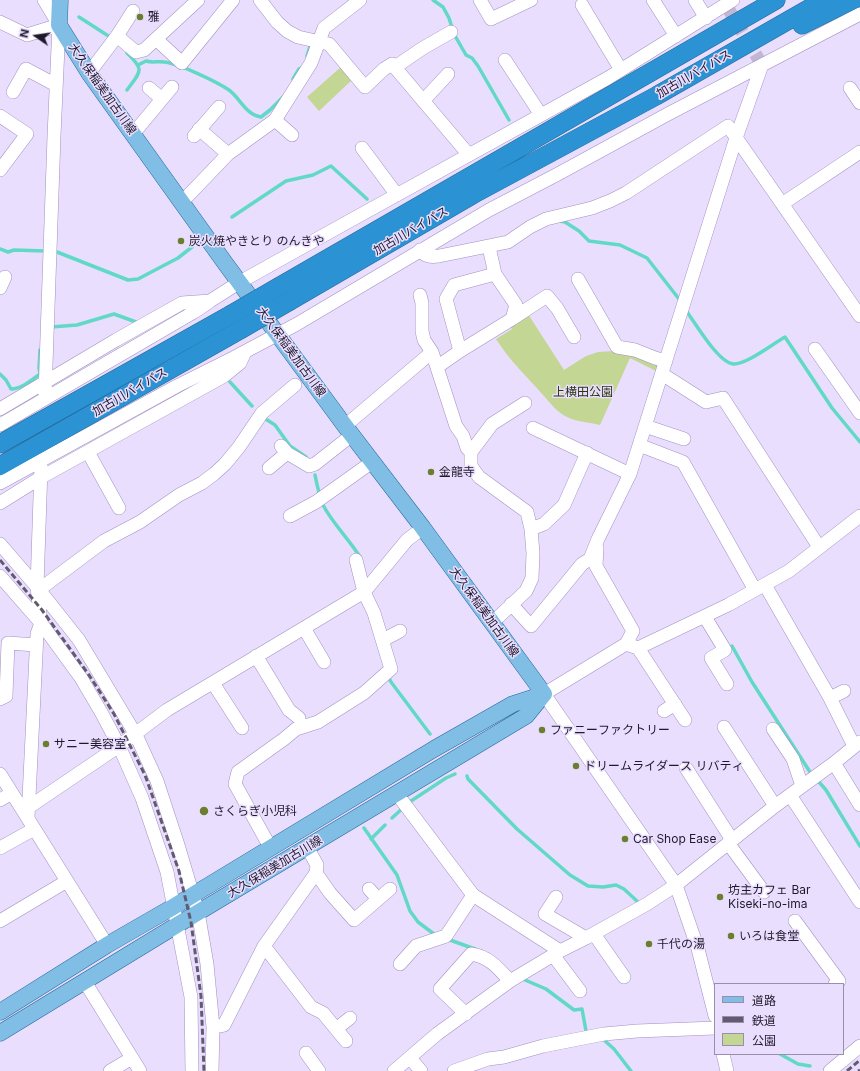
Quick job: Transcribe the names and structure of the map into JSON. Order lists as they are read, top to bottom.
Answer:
{
  "streets": {
    "highway": ["加古川バイパス"],
    "main road": ["大久保稲美加古川線"]
  },
  "parks": ["上横田公園"],
  "places": [
    "雅",
    "炭火焼やきとり のんきや",
    "金龍寺",
    "ファニーファクトリー",
    "サニー美容室",
    "ドリームライダース リバティ",
    "さくらぎ小児科",
    "Car Shop Ease",
    "坊主カフェ Bar Kiseki-no-ima",
    "いろは食堂",
    "千代の湯"
  ],
  "legend": ["道路", "鉄道", "公園"],
  "north": "left"
}
